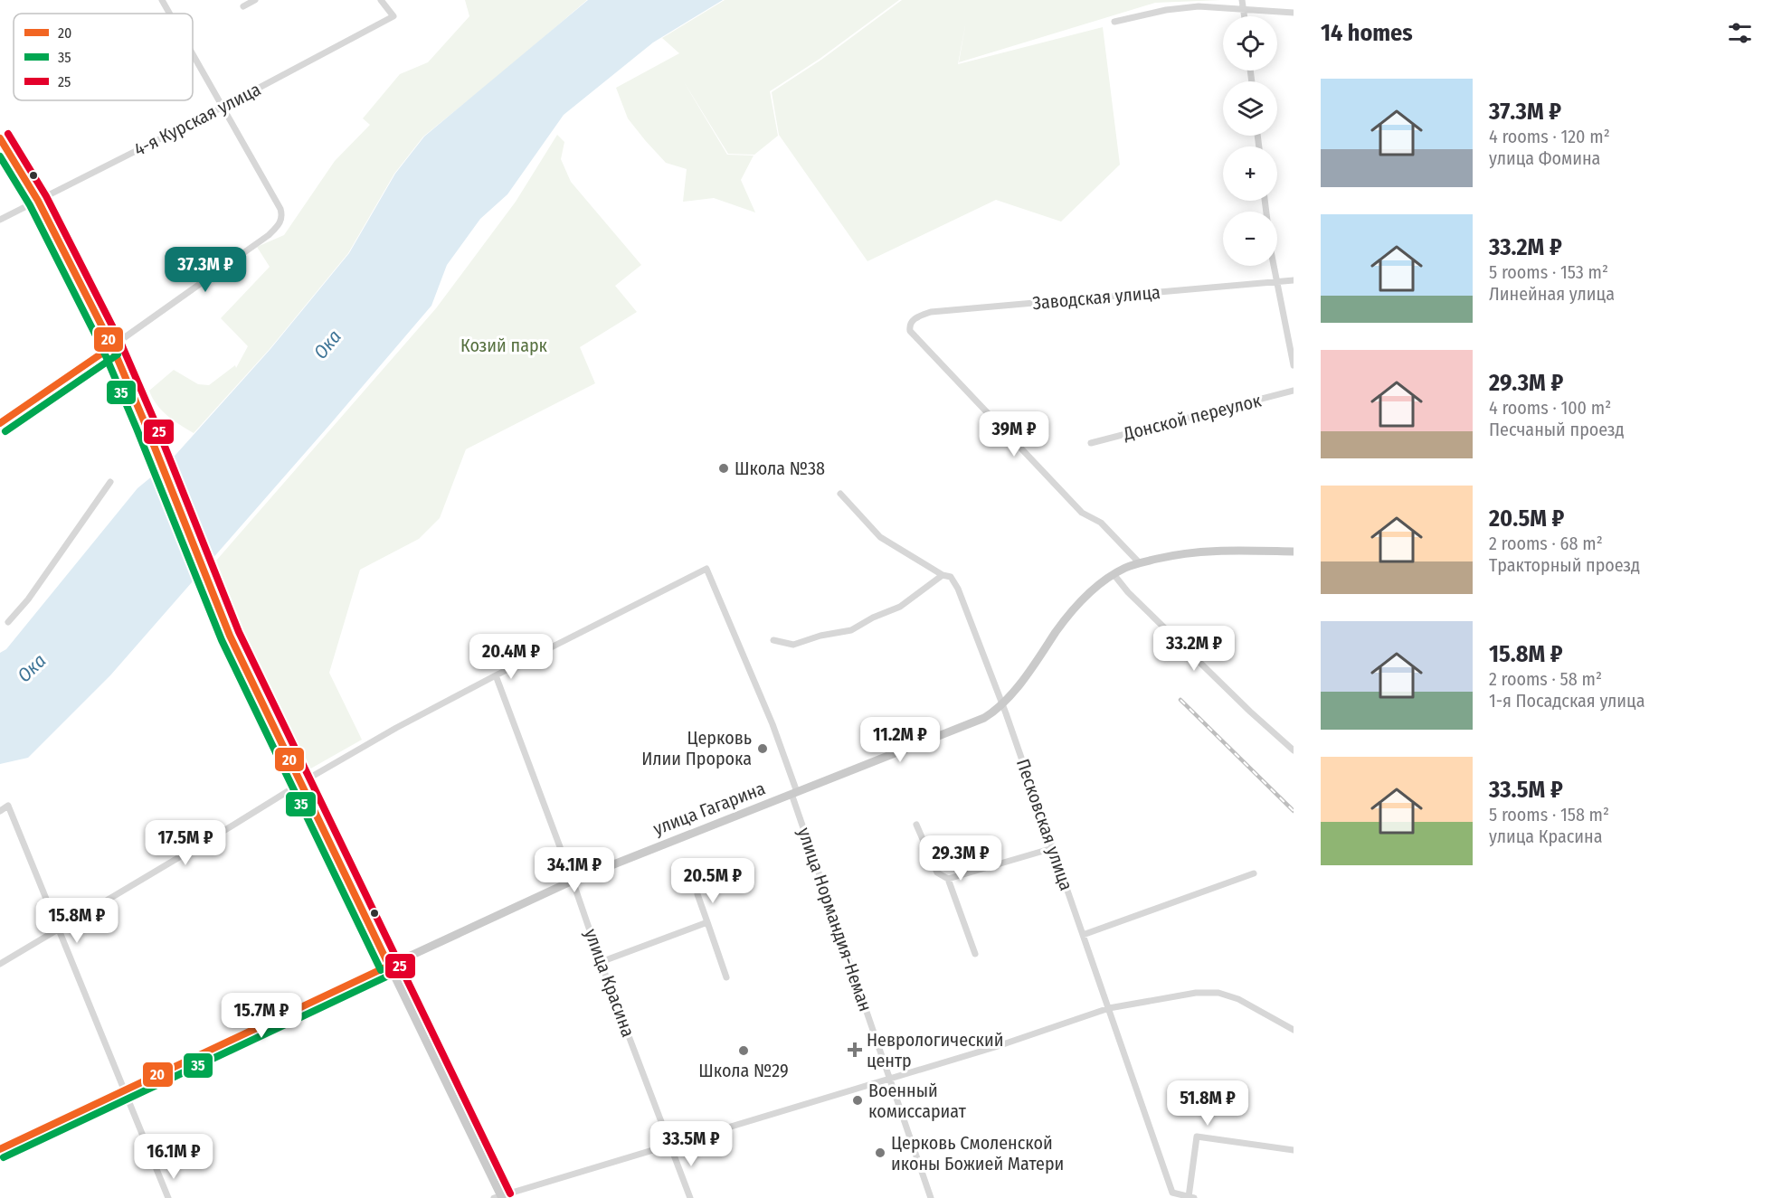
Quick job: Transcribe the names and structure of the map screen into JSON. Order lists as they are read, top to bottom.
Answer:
{
  "streets": {
    "main road": ["улица Гагарина"],
    "street": [
      "4-я Курская улица",
      "Заводская улица",
      "Донской переулок",
      "Песковская улица",
      "улица Нормандия-Неман",
      "улица Красина"
    ]
  },
  "crossings": [
    ["Заводская улица", "улица Гагарина"],
    ["улица Гагарина", "Песковская улица"],
    ["улица Гагарина", "улица Нормандия-Неман"],
    ["улица Гагарина", "улица Красина"],
    ["улица Нормандия-Неман", "улица Красина"]
  ],
  "water": ["Ока"],
  "parks": ["Козий парк"],
  "places": {
    "other": [
      "Школа №38",
      "Церковь Илии Пророка",
      "Школа №29",
      "Военный комиссариат",
      "Церковь Смоленской иконы Божией Матери"
    ],
    "health": ["Неврологический центр"]
  },
  "lines": ["transit line 25", "transit line 20", "transit line 35"],
  "legend": ["20", "35", "25"],
  "page": {
    "heading": "14 homes",
    "map_buttons": ["+", "−"],
    "list": [
      {
        "name": "37.3M ₽",
        "note": "4 rooms · 120 m² · улица Фомина"
      },
      {
        "name": "33.2M ₽",
        "note": "5 rooms · 153 m² · Линейная улица"
      },
      {
        "name": "29.3M ₽",
        "note": "4 rooms · 100 m² · Песчаный проезд"
      },
      {
        "name": "20.5M ₽",
        "note": "2 rooms · 68 m² · Тракторный проезд"
      },
      {
        "name": "15.8M ₽",
        "note": "2 rooms · 58 m² · 1-я Посадская улица"
      },
      {
        "name": "33.5M ₽",
        "note": "5 rooms · 158 m² · улица Красина"
      }
    ],
    "price": [
      "37.3M ₽",
      "39M ₽",
      "33.2M ₽",
      "20.4M ₽",
      "11.2M ₽",
      "17.5M ₽",
      "29.3M ₽",
      "34.1M ₽",
      "20.5M ₽",
      "15.8M ₽",
      "15.7M ₽",
      "51.8M ₽",
      "33.5M ₽",
      "16.1M ₽"
    ]
  }
}
